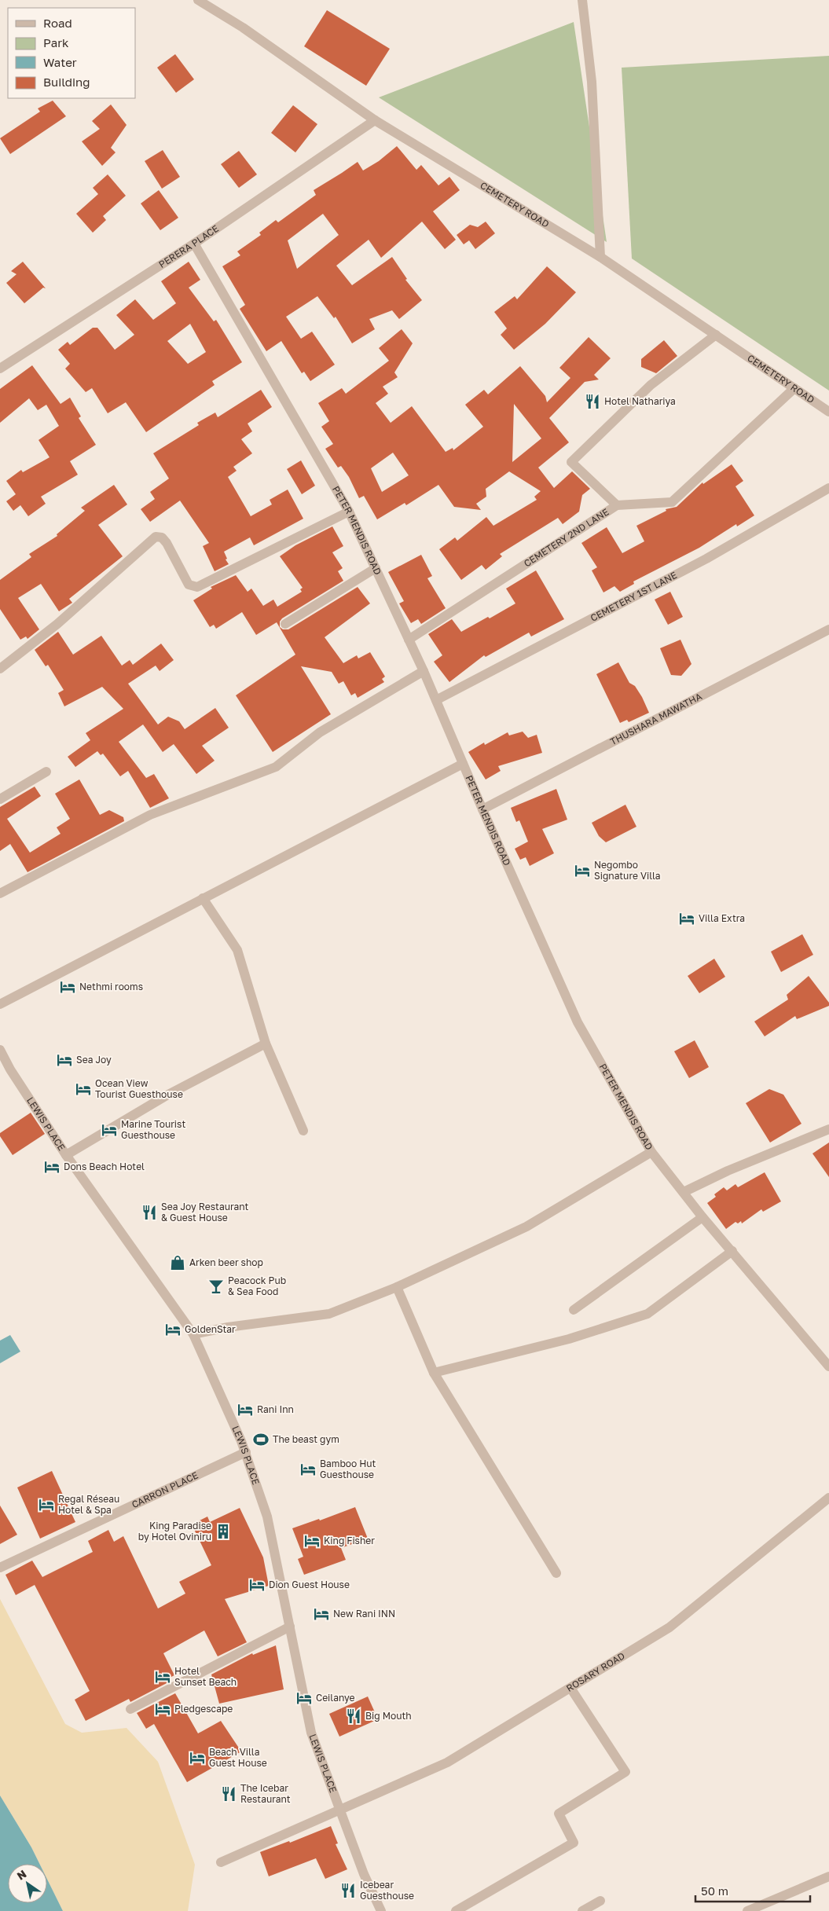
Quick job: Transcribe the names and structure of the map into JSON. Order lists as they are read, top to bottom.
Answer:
{
  "streets": {
    "street": [
      "CEMETERY ROAD",
      "PERERA PLACE",
      "PETER MENDIS ROAD",
      "CEMETERY 2ND LANE",
      "CEMETERY 1ST LANE",
      "THUSHARA MAWATHA",
      "LEWIS PLACE",
      "CARRON PLACE",
      "ROSARY ROAD"
    ]
  },
  "crossings": [
    ["CEMETERY ROAD", "PERERA PLACE"],
    ["CEMETERY ROAD", "CEMETERY 2ND LANE"],
    ["PERERA PLACE", "PETER MENDIS ROAD"],
    ["PETER MENDIS ROAD", "CEMETERY 2ND LANE"],
    ["PETER MENDIS ROAD", "CEMETERY 1ST LANE"],
    ["PETER MENDIS ROAD", "THUSHARA MAWATHA"],
    ["LEWIS PLACE", "CARRON PLACE"],
    ["LEWIS PLACE", "ROSARY ROAD"]
  ],
  "places": {
    "restaurant": [
      "Hotel Nathariya",
      "Sea Joy Restaurant & Guest House",
      "Big Mouth",
      "The Icebar Restaurant",
      "Icebear Guesthouse"
    ],
    "hotel": [
      "Negombo Signature Villa",
      "Villa Extra",
      "Nethmi rooms",
      "Sea Joy",
      "Ocean View Tourist Guesthouse",
      "Marine Tourist Guesthouse",
      "Dons Beach Hotel",
      "GoldenStar",
      "Rani Inn",
      "Bamboo Hut Guesthouse",
      "Regal Réseau Hotel & Spa",
      "King Fisher",
      "Dion Guest House",
      "New Rani INN",
      "Hotel Sunset Beach",
      "Ceilanye",
      "Pledgescape",
      "Beach Villa Guest House"
    ],
    "shop": ["Arken beer shop"],
    "bar": ["Peacock Pub & Sea Food"],
    "sports": ["The beast gym"],
    "building": ["King Paradise by Hotel Oviniru"]
  },
  "legend": [
    "Road",
    "Park",
    "Water",
    "Building"
  ],
  "scale_bar": "50 m",
  "north": "top left"
}
